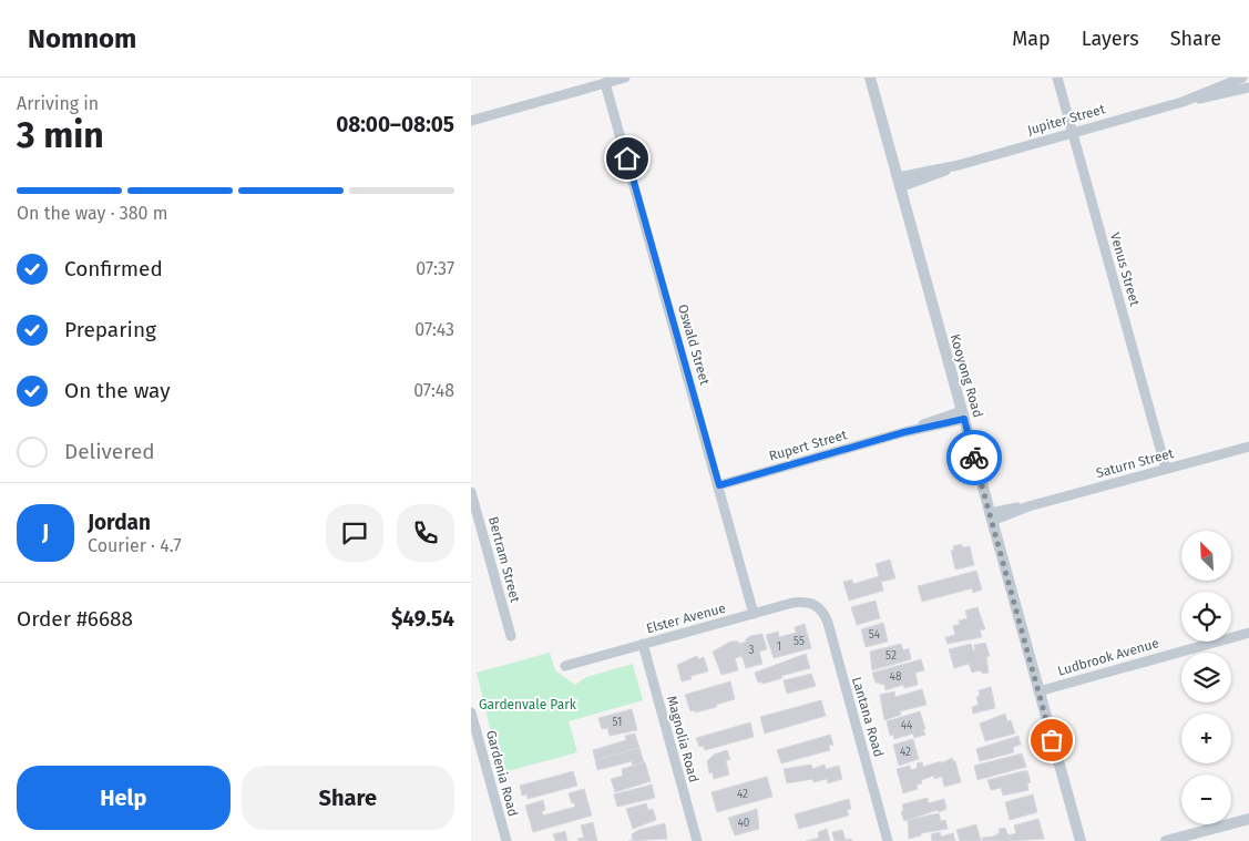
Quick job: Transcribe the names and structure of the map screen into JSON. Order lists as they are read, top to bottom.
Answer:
{
  "streets": {
    "street": [
      "Jupiter Street",
      "Venus Street",
      "Oswald Street",
      "Kooyong Road",
      "Rupert Street",
      "Saturn Street",
      "Bertram Street",
      "Elster Avenue",
      "Ludbrook Avenue",
      "Lantana Road",
      "Magnolia Road",
      "Gardenia Road"
    ]
  },
  "crossings": [
    ["Jupiter Street", "Venus Street"],
    ["Jupiter Street", "Kooyong Road"],
    ["Venus Street", "Saturn Street"],
    ["Oswald Street", "Rupert Street"],
    ["Oswald Street", "Elster Avenue"],
    ["Kooyong Road", "Rupert Street"],
    ["Kooyong Road", "Saturn Street"],
    ["Kooyong Road", "Ludbrook Avenue"],
    ["Elster Avenue", "Lantana Road"],
    ["Elster Avenue", "Magnolia Road"]
  ],
  "parks": ["Gardenvale Park"],
  "house_numbers": [
    "54",
    "55",
    "1",
    "3",
    "52",
    "48",
    "51",
    "44",
    "42",
    "42",
    "40"
  ],
  "north": "top left",
  "page": {
    "header": "Nomnom",
    "nav": ["Map", "Layers", "Share"],
    "heading": ["3 min", "Arriving in", "08:00–08:05"],
    "panel": [
      "Jordan",
      "Courier · 4.7",
      "Order #6688",
      "$49.54"
    ],
    "bar": "On the way · 380 m",
    "list": [
      ["Confirmed", "07:37"],
      ["Preparing", "07:43"],
      ["On the way", "07:48"],
      "Delivered"
    ],
    "round": "J",
    "map_buttons": ["+", "−"],
    "buttons": ["Help", "Share"]
  }
}
